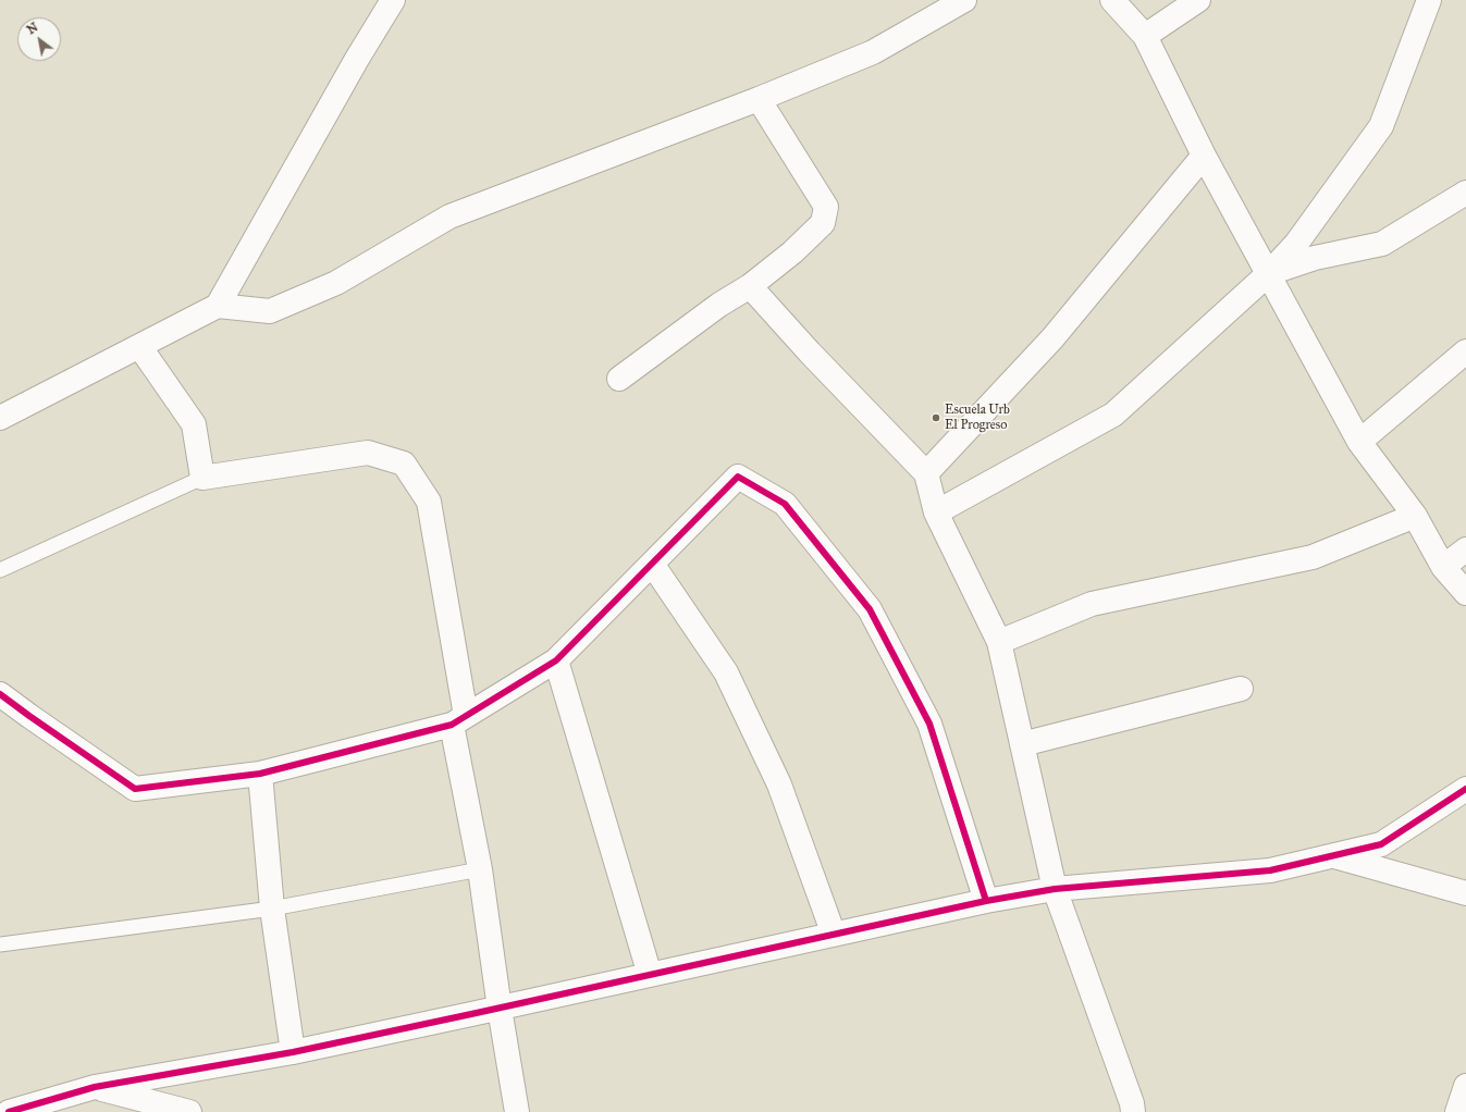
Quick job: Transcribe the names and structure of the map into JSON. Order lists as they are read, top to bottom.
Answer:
{
  "places": ["Escuela Urb El Progreso"],
  "north": "top left"
}
